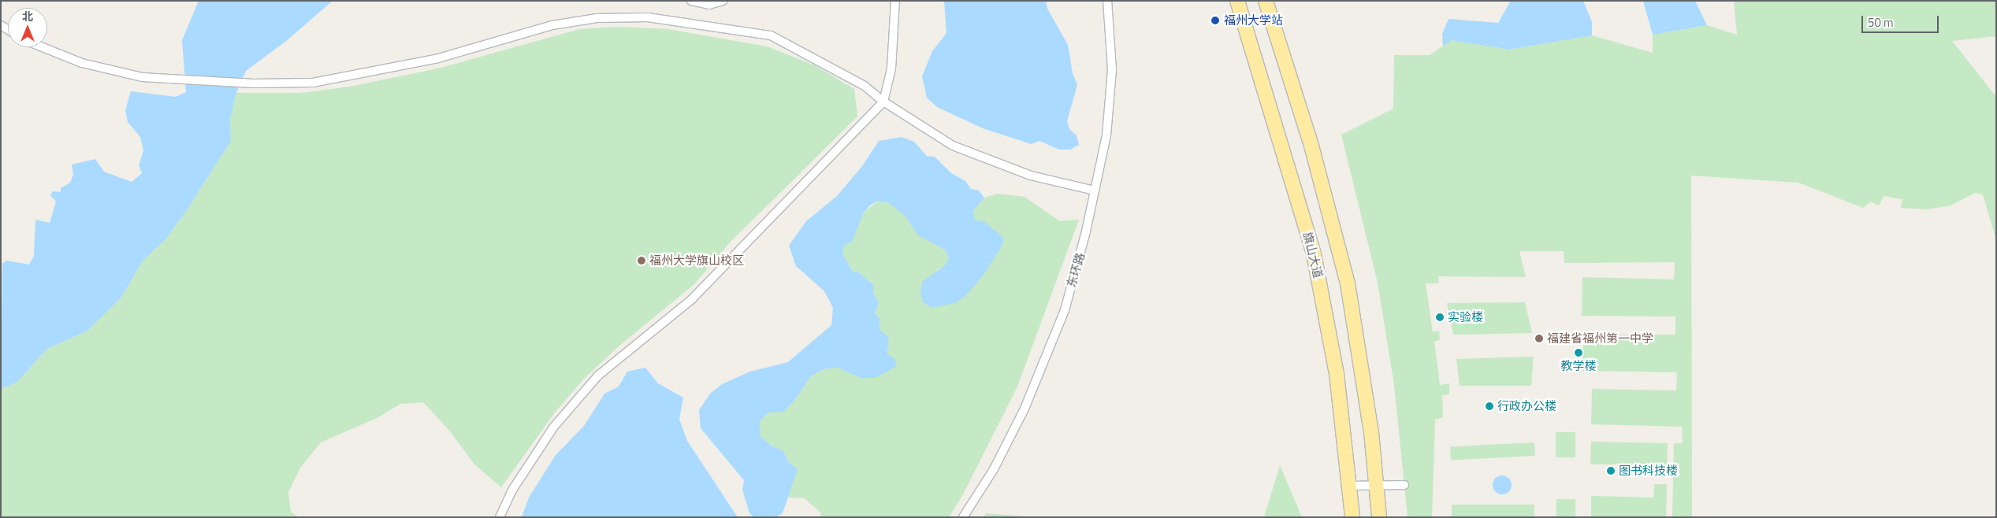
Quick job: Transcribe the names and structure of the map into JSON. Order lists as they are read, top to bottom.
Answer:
{
  "streets": {
    "highway": ["旗山大道"],
    "street": ["东环路"]
  },
  "places": [
    "福州大学站",
    "福州大学旗山校区",
    "实验楼",
    "福建省福州第一中学",
    "教学楼",
    "行政办公楼",
    "图书科技楼"
  ],
  "scale_bar": "50 m",
  "north": "top"
}
